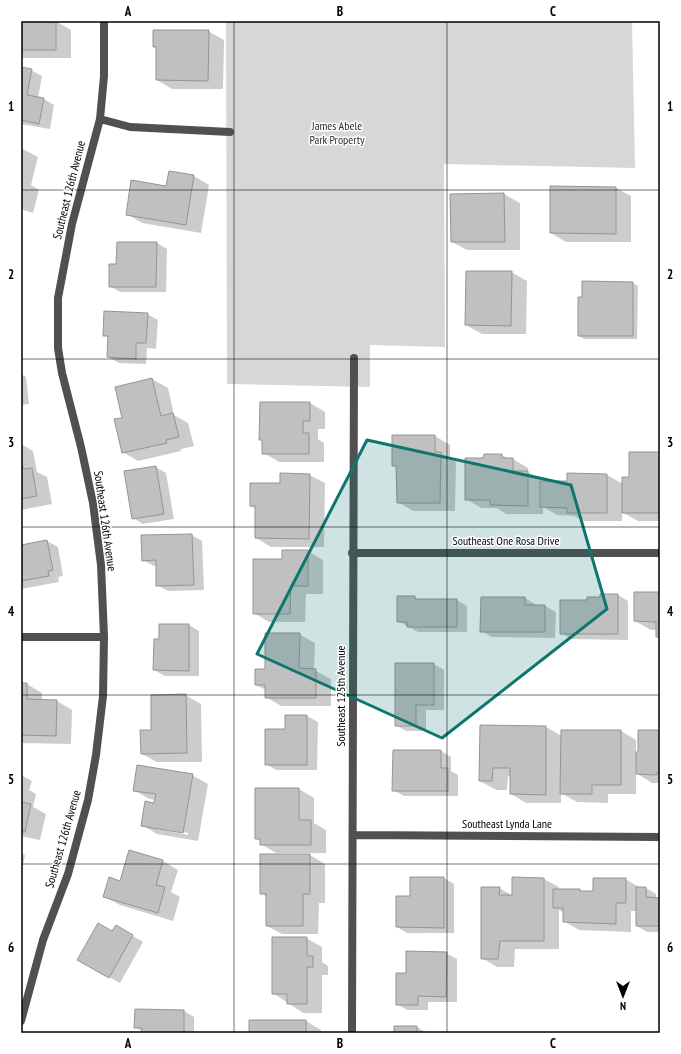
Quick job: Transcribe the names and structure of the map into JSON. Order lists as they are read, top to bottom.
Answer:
{
  "streets": {
    "street": [
      "Southeast 126th Avenue",
      "Southeast One Rosa Drive",
      "Southeast 125th Avenue",
      "Southeast Lynda Lane"
    ]
  },
  "crossings": [
    ["Southeast One Rosa Drive", "Southeast 125th Avenue"],
    ["Southeast 125th Avenue", "Southeast Lynda Lane"]
  ],
  "parks": ["James Abele Park Property"],
  "north": "bottom",
  "grid": {
    "columns": ["A", "B", "C"],
    "rows": [
      "1",
      "2",
      "3",
      "4",
      "5",
      "6"
    ]
  }
}
